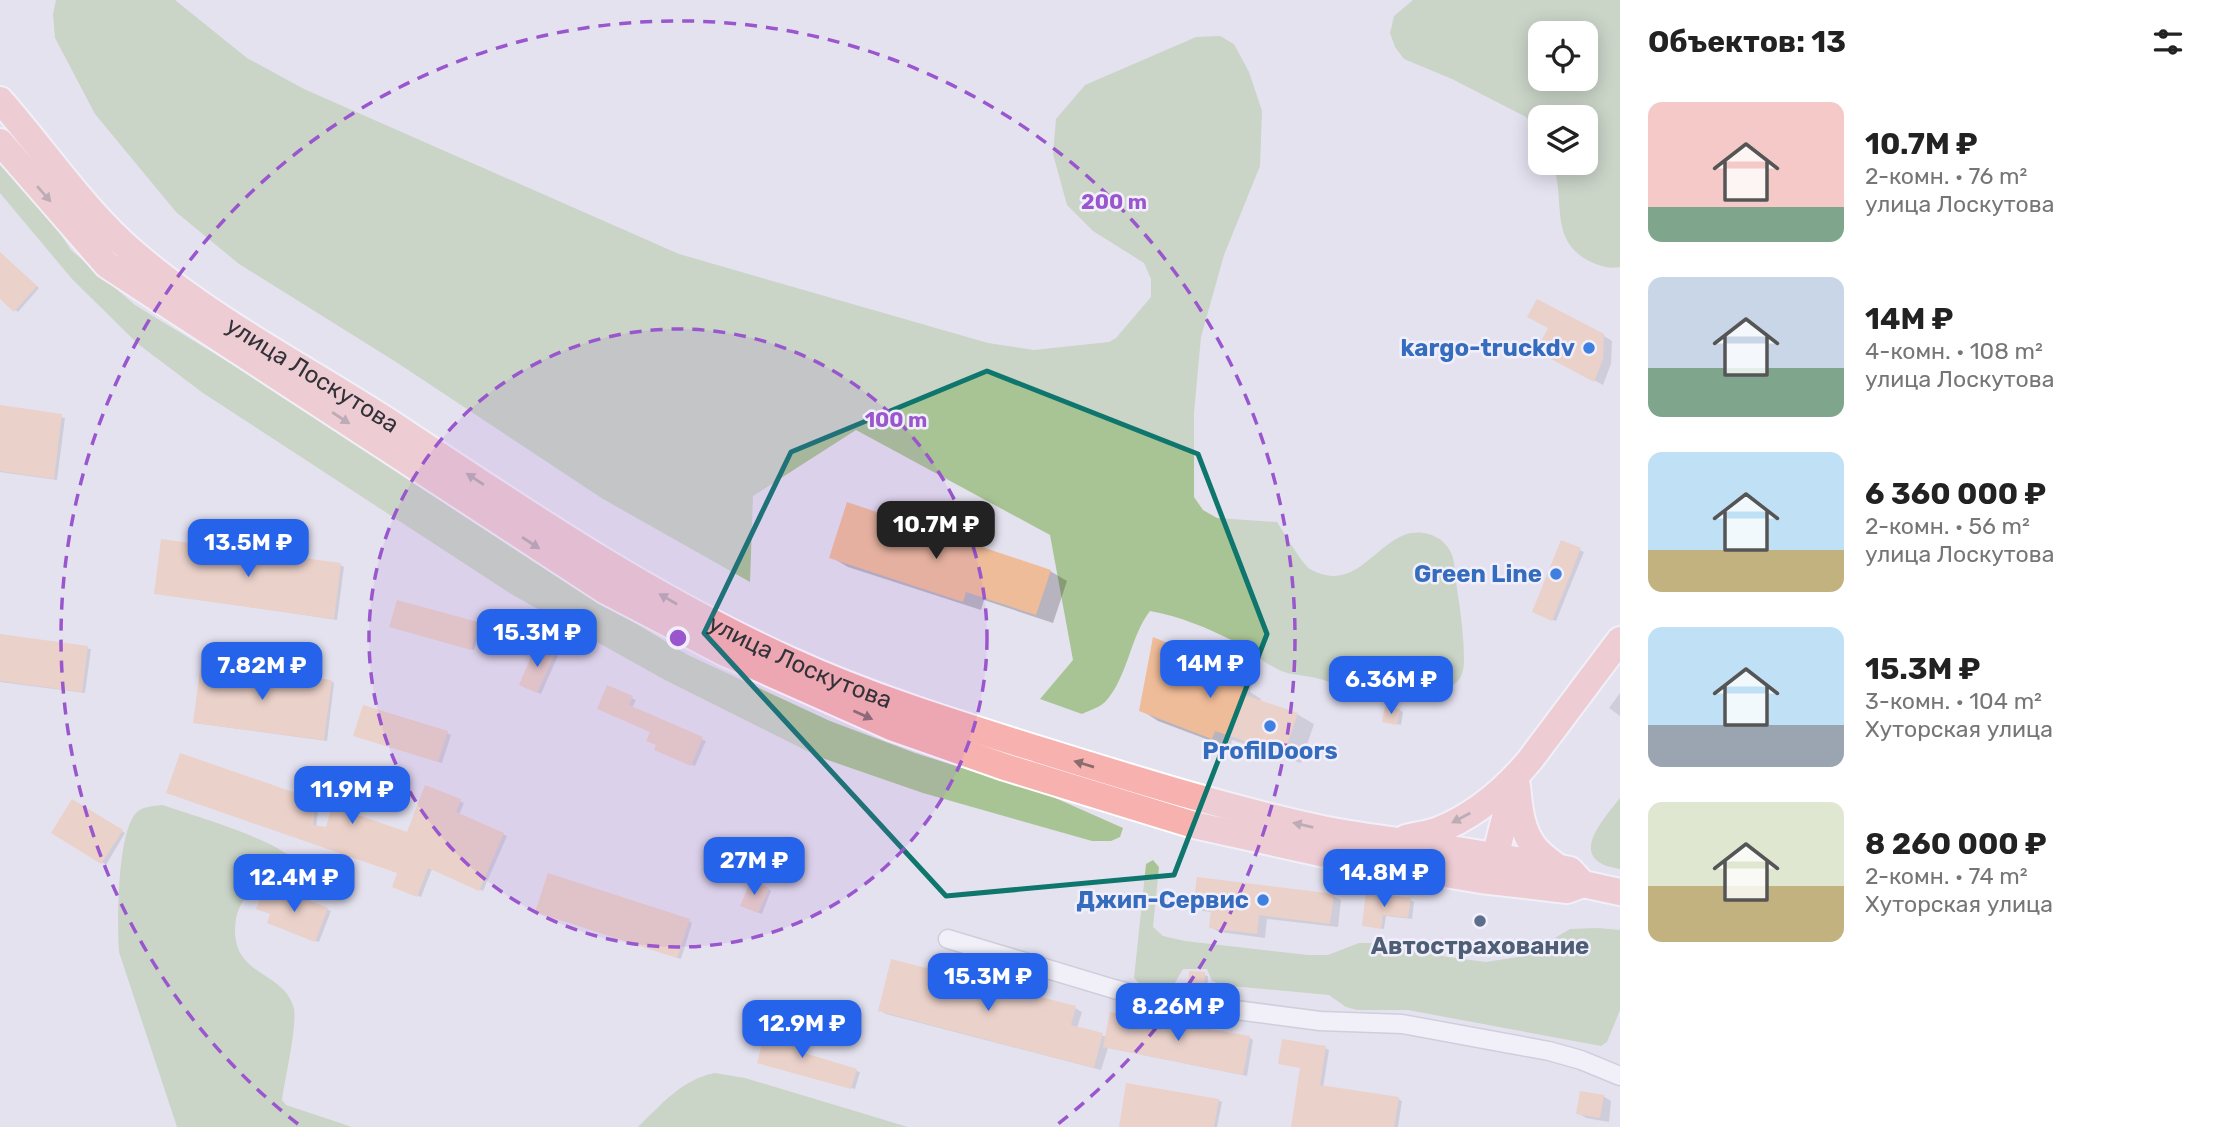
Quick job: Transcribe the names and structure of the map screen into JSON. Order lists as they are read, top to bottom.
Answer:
{
  "streets": {
    "main road": ["улица Лоскутова"]
  },
  "places": [
    "kargo-truckdv",
    "Green Line",
    "ProfilDoors",
    "Джип-Сервис",
    "Автострахование"
  ],
  "page": {
    "heading": "Объектов: 13",
    "list": [
      {
        "name": "10.7M ₽",
        "note": "2-комн. · 76 m² · улица Лоскутова"
      },
      {
        "name": "14M ₽",
        "note": "4-комн. · 108 m² · улица Лоскутова"
      },
      {
        "name": "6 360 000 ₽",
        "note": "2-комн. · 56 m² · улица Лоскутова"
      },
      {
        "name": "15.3M ₽",
        "note": "3-комн. · 104 m² · Хуторская улица"
      },
      {
        "name": "8 260 000 ₽",
        "note": "2-комн. · 74 m² · Хуторская улица"
      }
    ],
    "price": [
      "10.7M ₽",
      "13.5M ₽",
      "15.3M ₽",
      "14M ₽",
      "7.82M ₽",
      "6.36M ₽",
      "11.9M ₽",
      "27M ₽",
      "14.8M ₽",
      "12.4M ₽",
      "15.3M ₽",
      "8.26M ₽",
      "12.9M ₽"
    ]
  },
  "rings": ["200 m", "100 m"]
}
